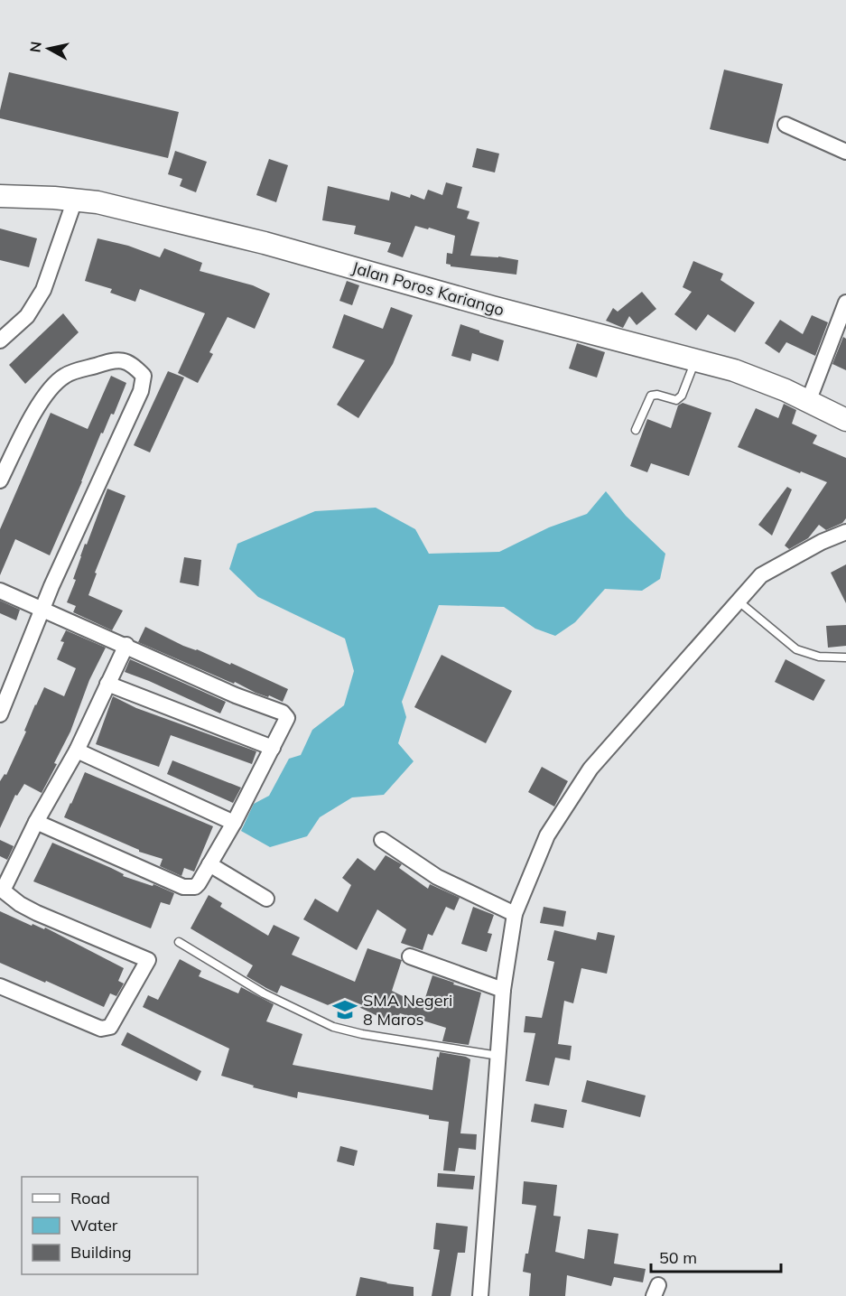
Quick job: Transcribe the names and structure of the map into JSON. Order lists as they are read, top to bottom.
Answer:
{
  "streets": {
    "main road": ["Jalan Poros Kariango"]
  },
  "places": {
    "school or university": ["SMA Negeri 8 Maros"]
  },
  "legend": ["Road", "Water", "Building"],
  "scale_bar": "50 m",
  "north": "left"
}
